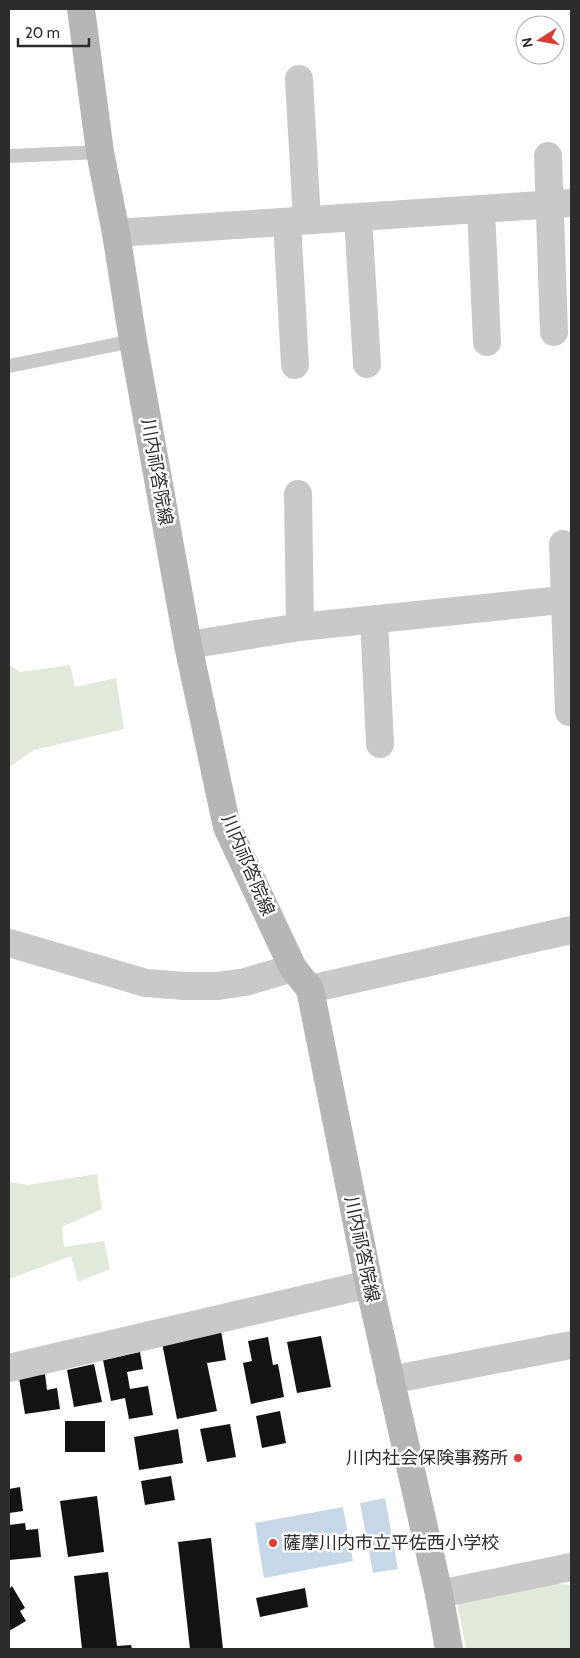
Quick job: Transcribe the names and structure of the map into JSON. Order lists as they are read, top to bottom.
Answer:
{
  "streets": {
    "main road": ["川内祁答院線"]
  },
  "places": ["川内社会保険事務所", "薩摩川内市立平佐西小学校"],
  "scale_bar": "20 m",
  "north": "left"
}
